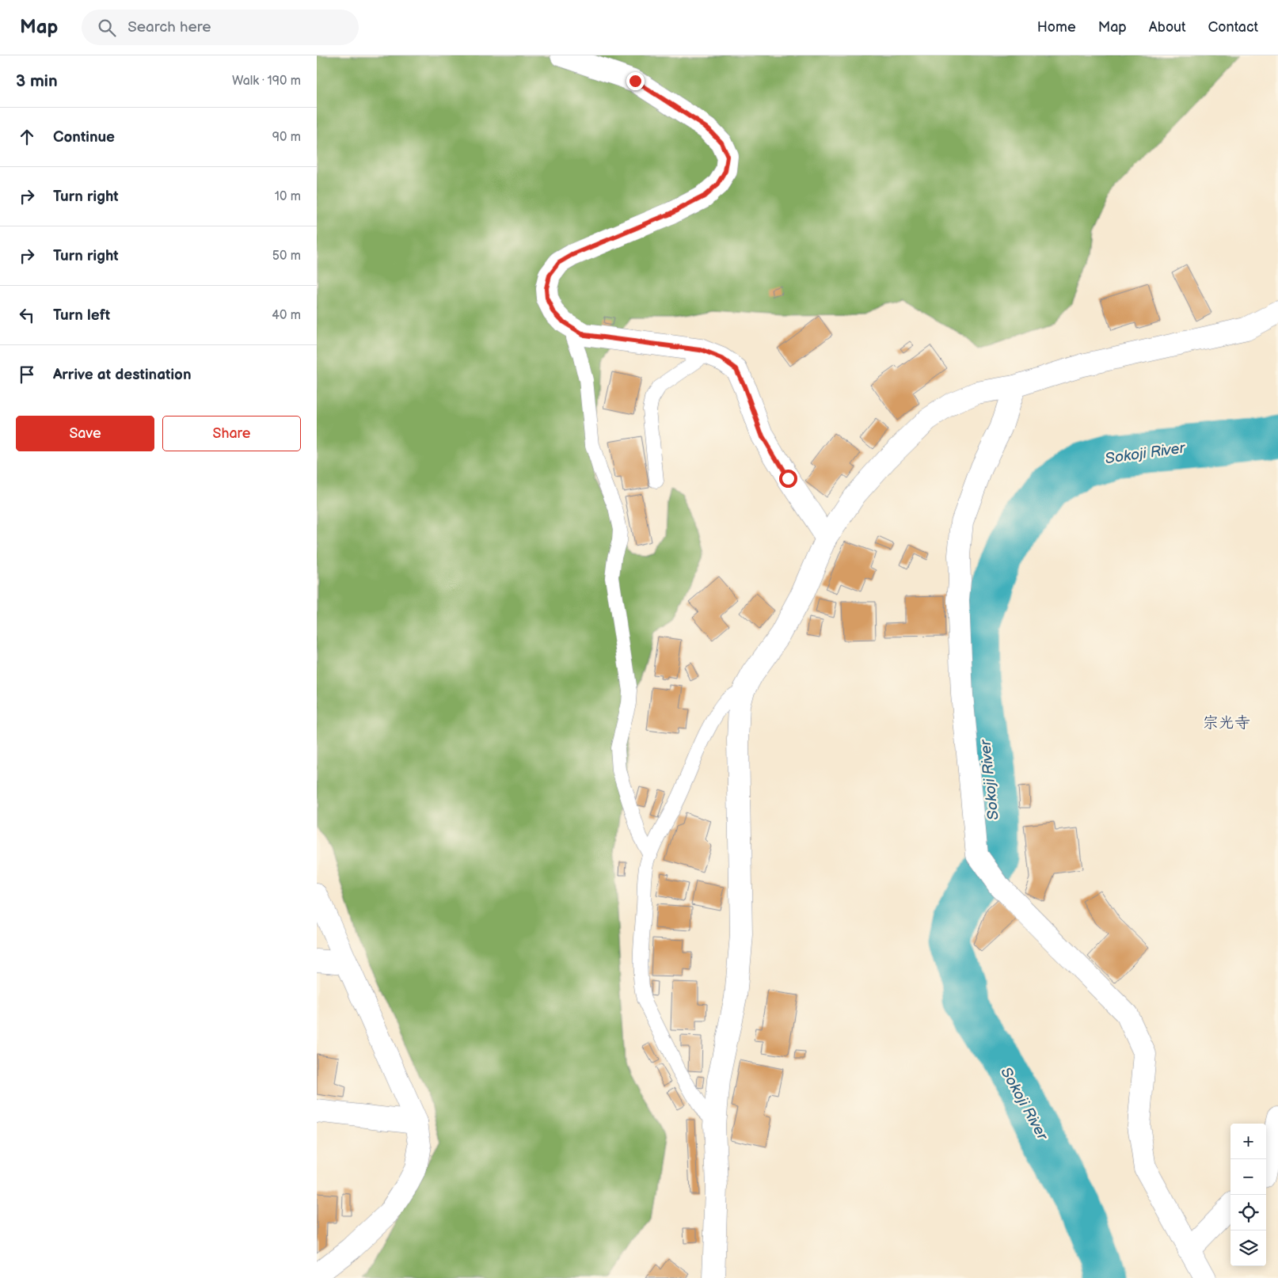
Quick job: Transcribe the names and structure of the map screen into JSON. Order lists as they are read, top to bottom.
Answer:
{
  "districts": ["宗光寺"],
  "water": ["Sokoji River"],
  "page": {
    "header": "Map",
    "search": "Search here",
    "nav": [
      "Home",
      "Map",
      "About",
      "Contact"
    ],
    "heading": ["3 min", "Walk · 190 m"],
    "list": [
      ["Continue", "90 m"],
      ["Turn right", "10 m"],
      ["Turn right", "50 m"],
      ["Turn left", "40 m"],
      "Arrive at destination"
    ],
    "buttons": ["Save", "Share"],
    "map_buttons": ["+", "−"]
  }
}
